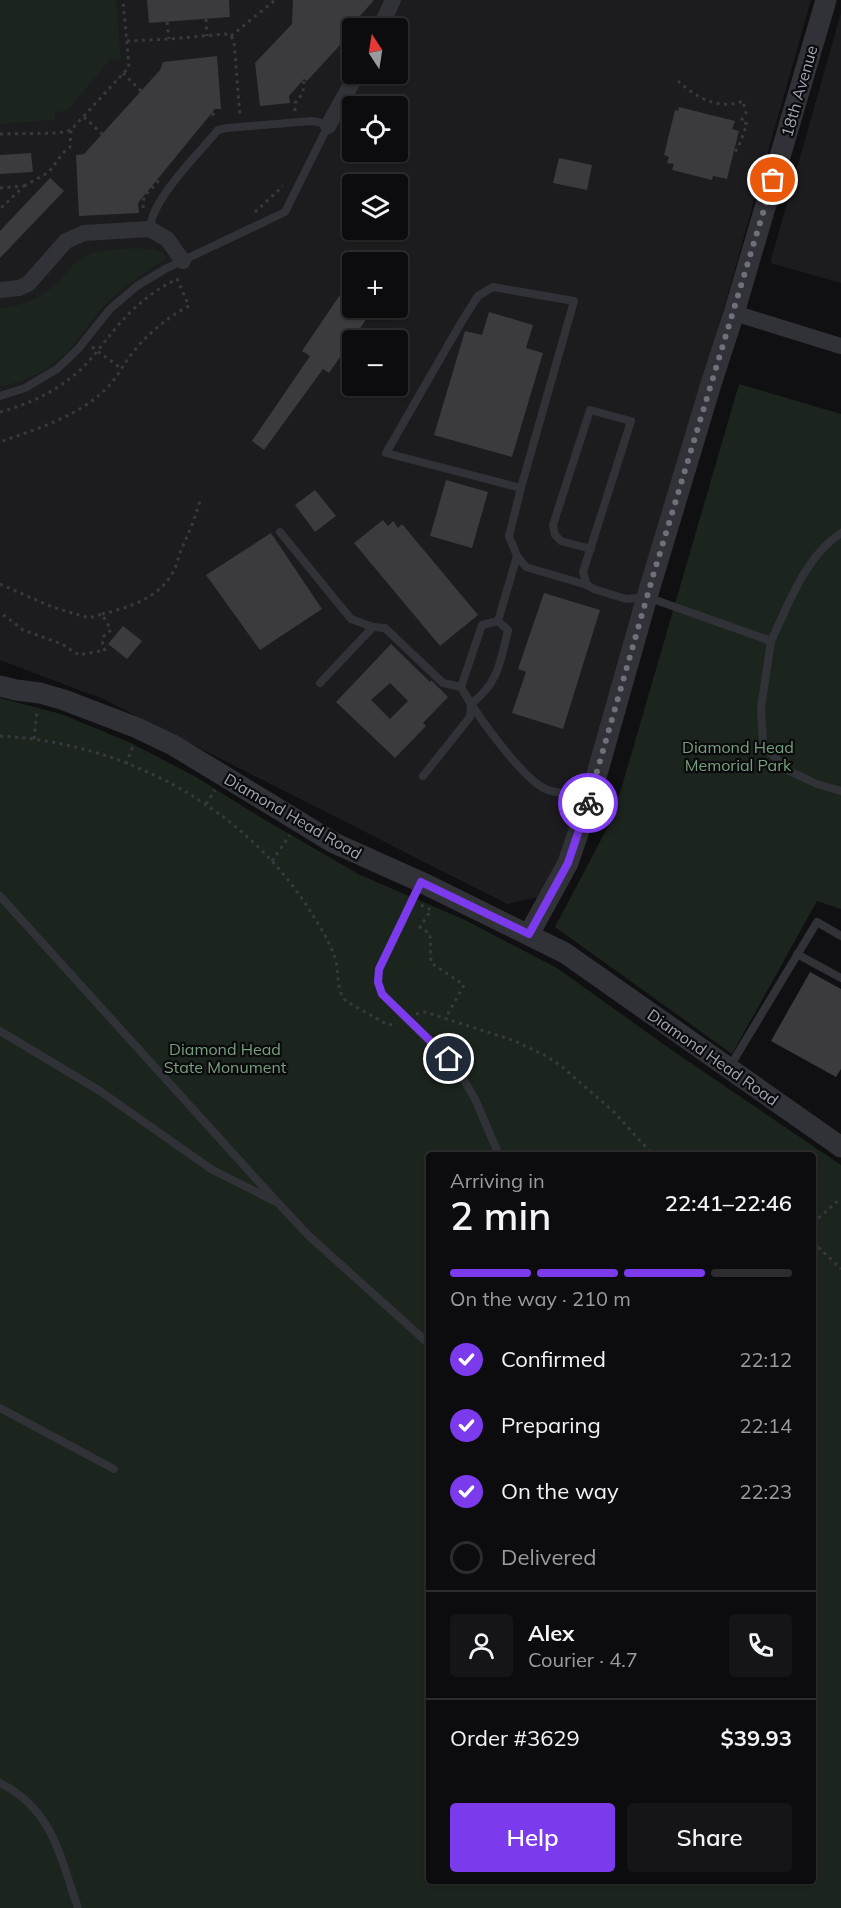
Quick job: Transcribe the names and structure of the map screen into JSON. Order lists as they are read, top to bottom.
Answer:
{
  "streets": {
    "street": ["18th Avenue", "Diamond Head Road"]
  },
  "crossings": [
    ["18th Avenue", "Diamond Head Road"]
  ],
  "parks": ["Diamond Head Memorial Park", "Diamond Head State Monument"],
  "north": "top",
  "page": {
    "map_buttons": ["+", "−"],
    "heading": ["2 min", "Arriving in", "22:41–22:46"],
    "panel": [
      "Alex",
      "Courier · 4.7",
      "Order #3629",
      "$39.93"
    ],
    "bar": "On the way · 210 m",
    "list": [
      ["Confirmed", "22:12"],
      ["Preparing", "22:14"],
      ["On the way", "22:23"],
      "Delivered"
    ],
    "buttons": ["Help", "Share"]
  }
}
